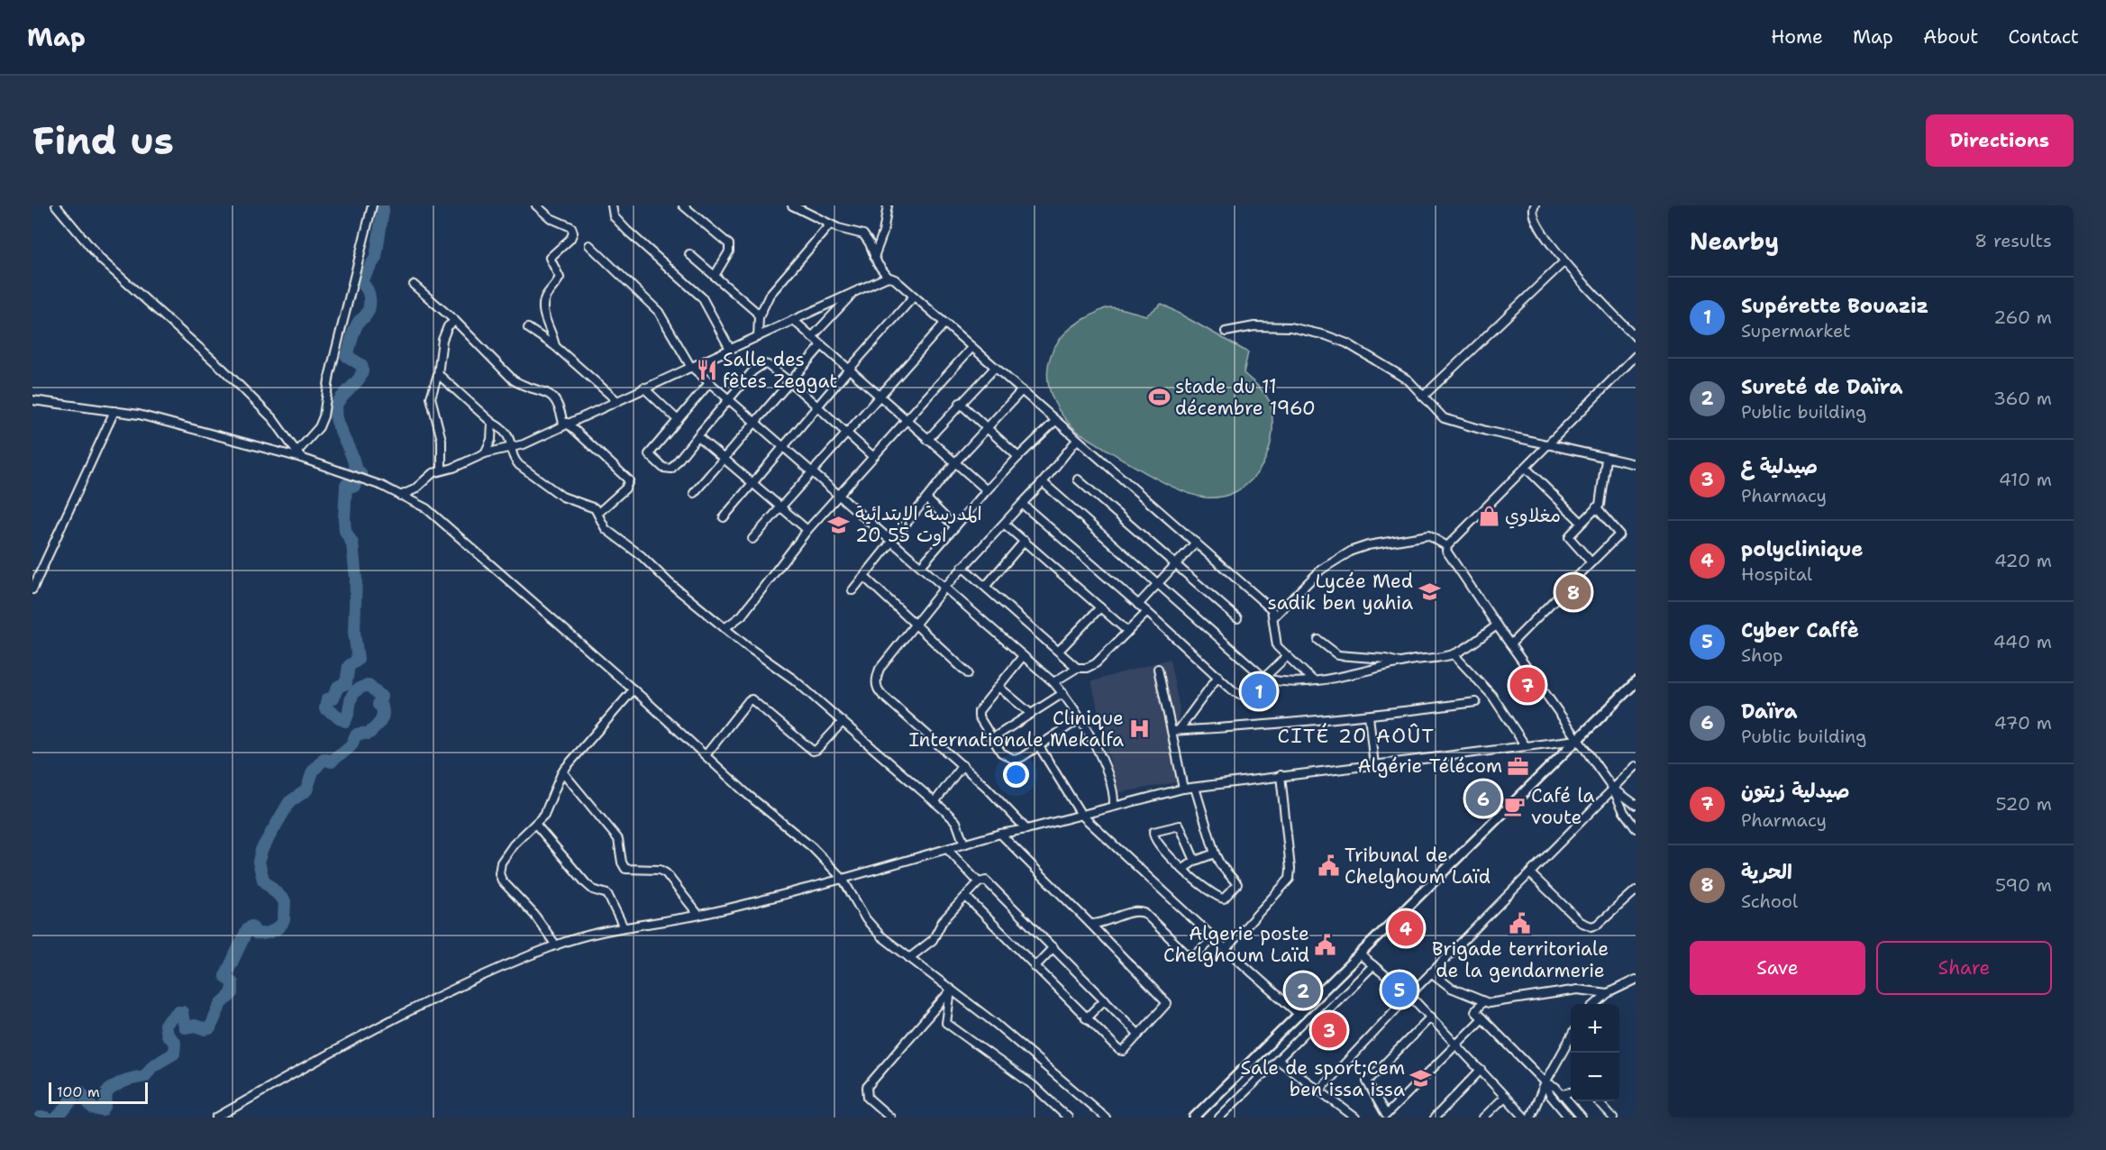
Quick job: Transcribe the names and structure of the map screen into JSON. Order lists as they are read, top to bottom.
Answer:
{
  "districts": ["CITÉ 20 AOÛT"],
  "places": {
    "restaurant": ["Salle des fêtes Zeggat"],
    "sports": ["stade du 11 décembre 1960"],
    "shop": ["مغلاوي"],
    "school or university": ["المدرسة الإبتدائية 20 اوت 55", "Lycée Med sadik ben yahia", "Sale de sport;Cem ben issa issa"],
    "hospital": ["Clinique Internationale Mekalfa"],
    "office": ["Algérie Télécom"],
    "cafe": ["Café la voute"],
    "public building": ["Tribunal de Chelghoum Laïd", "Brigade territoriale de la gendarmerie", "Algerie poste Chelghoum Laïd"]
  },
  "scale_bar": "100 m",
  "page": {
    "header": "Map",
    "nav": [
      "Home",
      "Map",
      "About",
      "Contact"
    ],
    "buttons": [
      "Directions",
      ["Save", "Share"]
    ],
    "title": "Find us",
    "heading": ["Nearby", "8 results"],
    "list": [
      {
        "mark": "1",
        "name": "Supérette Bouaziz",
        "note": "Supermarket",
        "value": "260 m"
      },
      {
        "mark": "2",
        "name": "Sureté de Daïra",
        "note": "Public building",
        "value": "360 m"
      },
      {
        "mark": "3",
        "name": "صيدلية ع",
        "note": "Pharmacy",
        "value": "410 m"
      },
      {
        "mark": "4",
        "name": "polyclinique",
        "note": "Hospital",
        "value": "420 m"
      },
      {
        "mark": "5",
        "name": "Cyber Caffè",
        "note": "Shop",
        "value": "440 m"
      },
      {
        "mark": "6",
        "name": "Daïra",
        "note": "Public building",
        "value": "470 m"
      },
      {
        "mark": "7",
        "name": "صيدلية زيتون",
        "note": "Pharmacy",
        "value": "520 m"
      },
      {
        "mark": "8",
        "name": "الحرية",
        "note": "School",
        "value": "590 m"
      }
    ],
    "pins": [
      "8",
      "7",
      "1",
      "6",
      "4",
      "5",
      "2",
      "3"
    ],
    "map_buttons": ["+", "−"],
    "scale": "100 m"
  }
}
